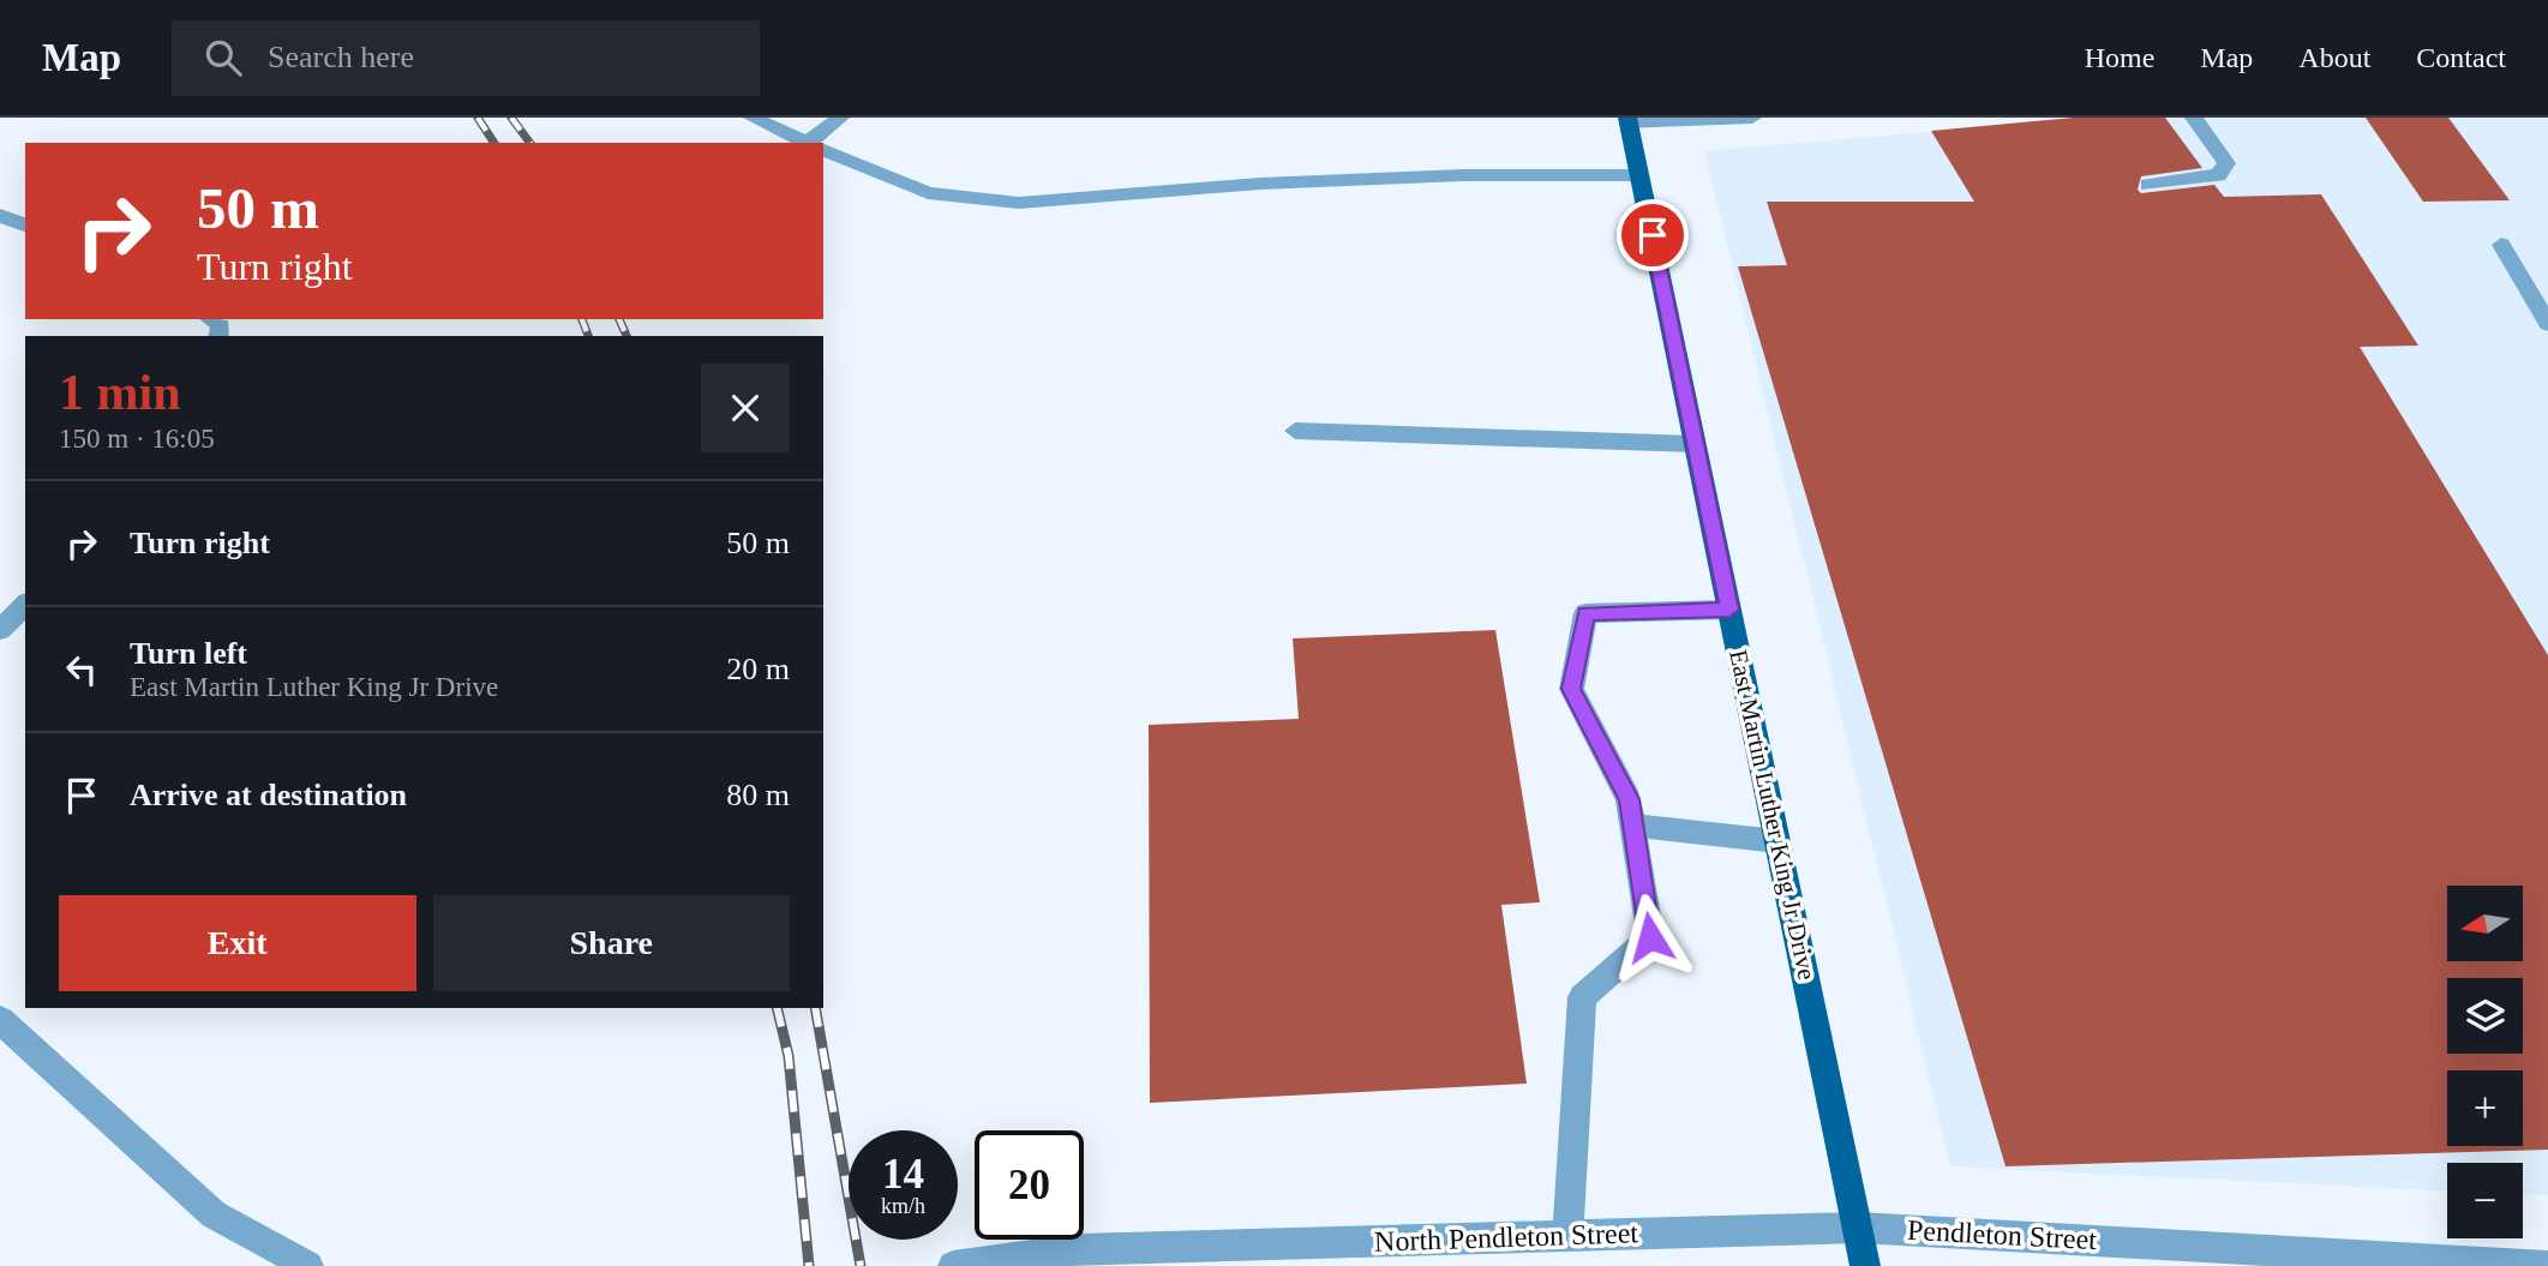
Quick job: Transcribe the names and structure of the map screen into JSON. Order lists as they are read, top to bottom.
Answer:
{
  "streets": {
    "main road": ["East Martin Luther King Jr Drive"],
    "street": ["Pendleton Street", "North Pendleton Street"]
  },
  "crossings": [
    ["East Martin Luther King Jr Drive", "Pendleton Street"],
    ["East Martin Luther King Jr Drive", "North Pendleton Street"],
    ["Pendleton Street", "North Pendleton Street"]
  ],
  "north": "left",
  "page": {
    "header": "Map",
    "search": "Search here",
    "nav": [
      "Home",
      "Map",
      "About",
      "Contact"
    ],
    "turn": ["50 m", "Turn right"],
    "heading": ["1 min", "150 m · 16:05"],
    "list": [
      {
        "name": "Turn right",
        "value": "50 m"
      },
      {
        "name": "Turn left",
        "note": "East Martin Luther King Jr Drive",
        "value": "20 m"
      },
      {
        "name": "Arrive at destination",
        "value": "80 m"
      }
    ],
    "buttons": ["Exit", "Share"],
    "map_buttons": ["+", "−"],
    "speed": "14 km/h",
    "limit": "20"
  }
}
